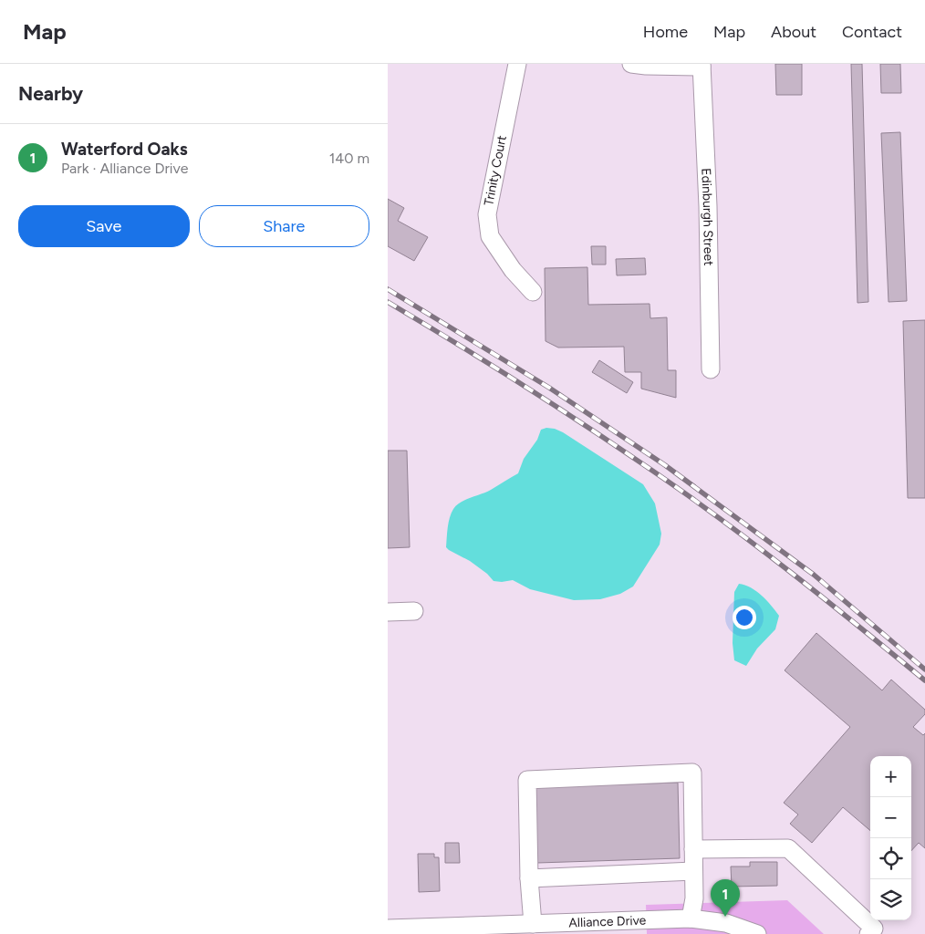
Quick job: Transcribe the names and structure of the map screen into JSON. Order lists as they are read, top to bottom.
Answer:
{
  "streets": {
    "street": ["Trinity Court", "Edinburgh Street", "Alliance Drive"]
  },
  "page": {
    "header": "Map",
    "nav": [
      "Home",
      "Map",
      "About",
      "Contact"
    ],
    "heading": "Nearby",
    "list": [
      {
        "mark": "1",
        "name": "Waterford Oaks",
        "note": "Park · Alliance Drive",
        "value": "140 m"
      }
    ],
    "buttons": ["Save", "Share"],
    "map_buttons": ["+", "−"],
    "pins": "1"
  }
}
